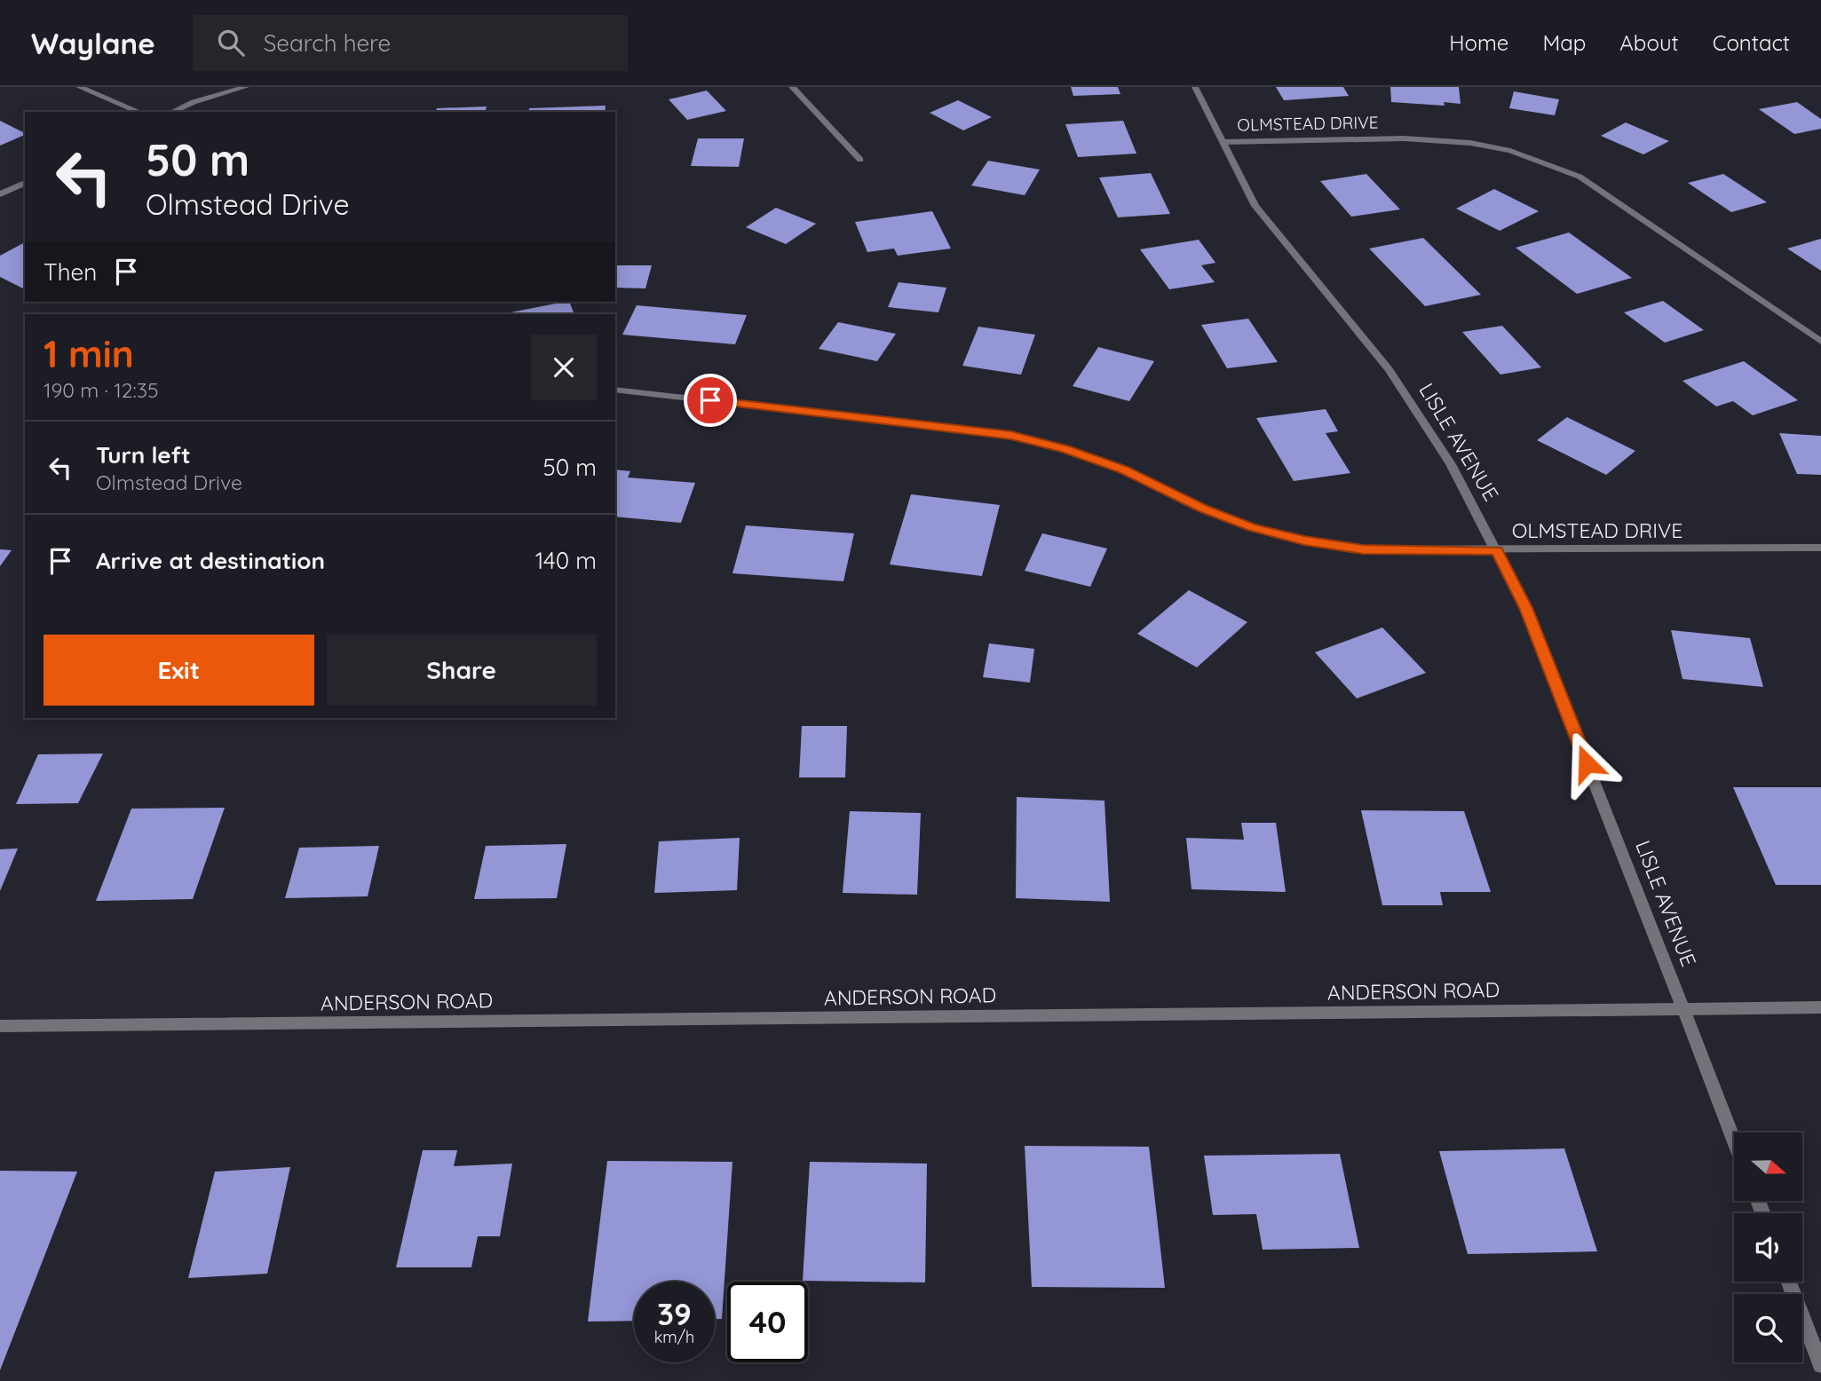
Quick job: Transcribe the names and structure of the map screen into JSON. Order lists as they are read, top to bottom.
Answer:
{
  "streets": {
    "street": ["OLMSTEAD DRIVE", "LISLE AVENUE", "ANDERSON ROAD"]
  },
  "crossings": [
    ["OLMSTEAD DRIVE", "LISLE AVENUE"],
    ["LISLE AVENUE", "ANDERSON ROAD"]
  ],
  "north": "right",
  "page": {
    "header": "Waylane",
    "search": "Search here",
    "nav": [
      "Home",
      "Map",
      "About",
      "Contact"
    ],
    "turn": ["50 m", "Olmstead Drive"],
    "then": "Then",
    "heading": ["1 min", "190 m · 12:35"],
    "list": [
      {
        "name": "Turn left",
        "note": "Olmstead Drive",
        "value": "50 m"
      },
      {
        "name": "Arrive at destination",
        "value": "140 m"
      }
    ],
    "buttons": ["Exit", "Share"],
    "speed": "39 km/h",
    "limit": "40"
  }
}
